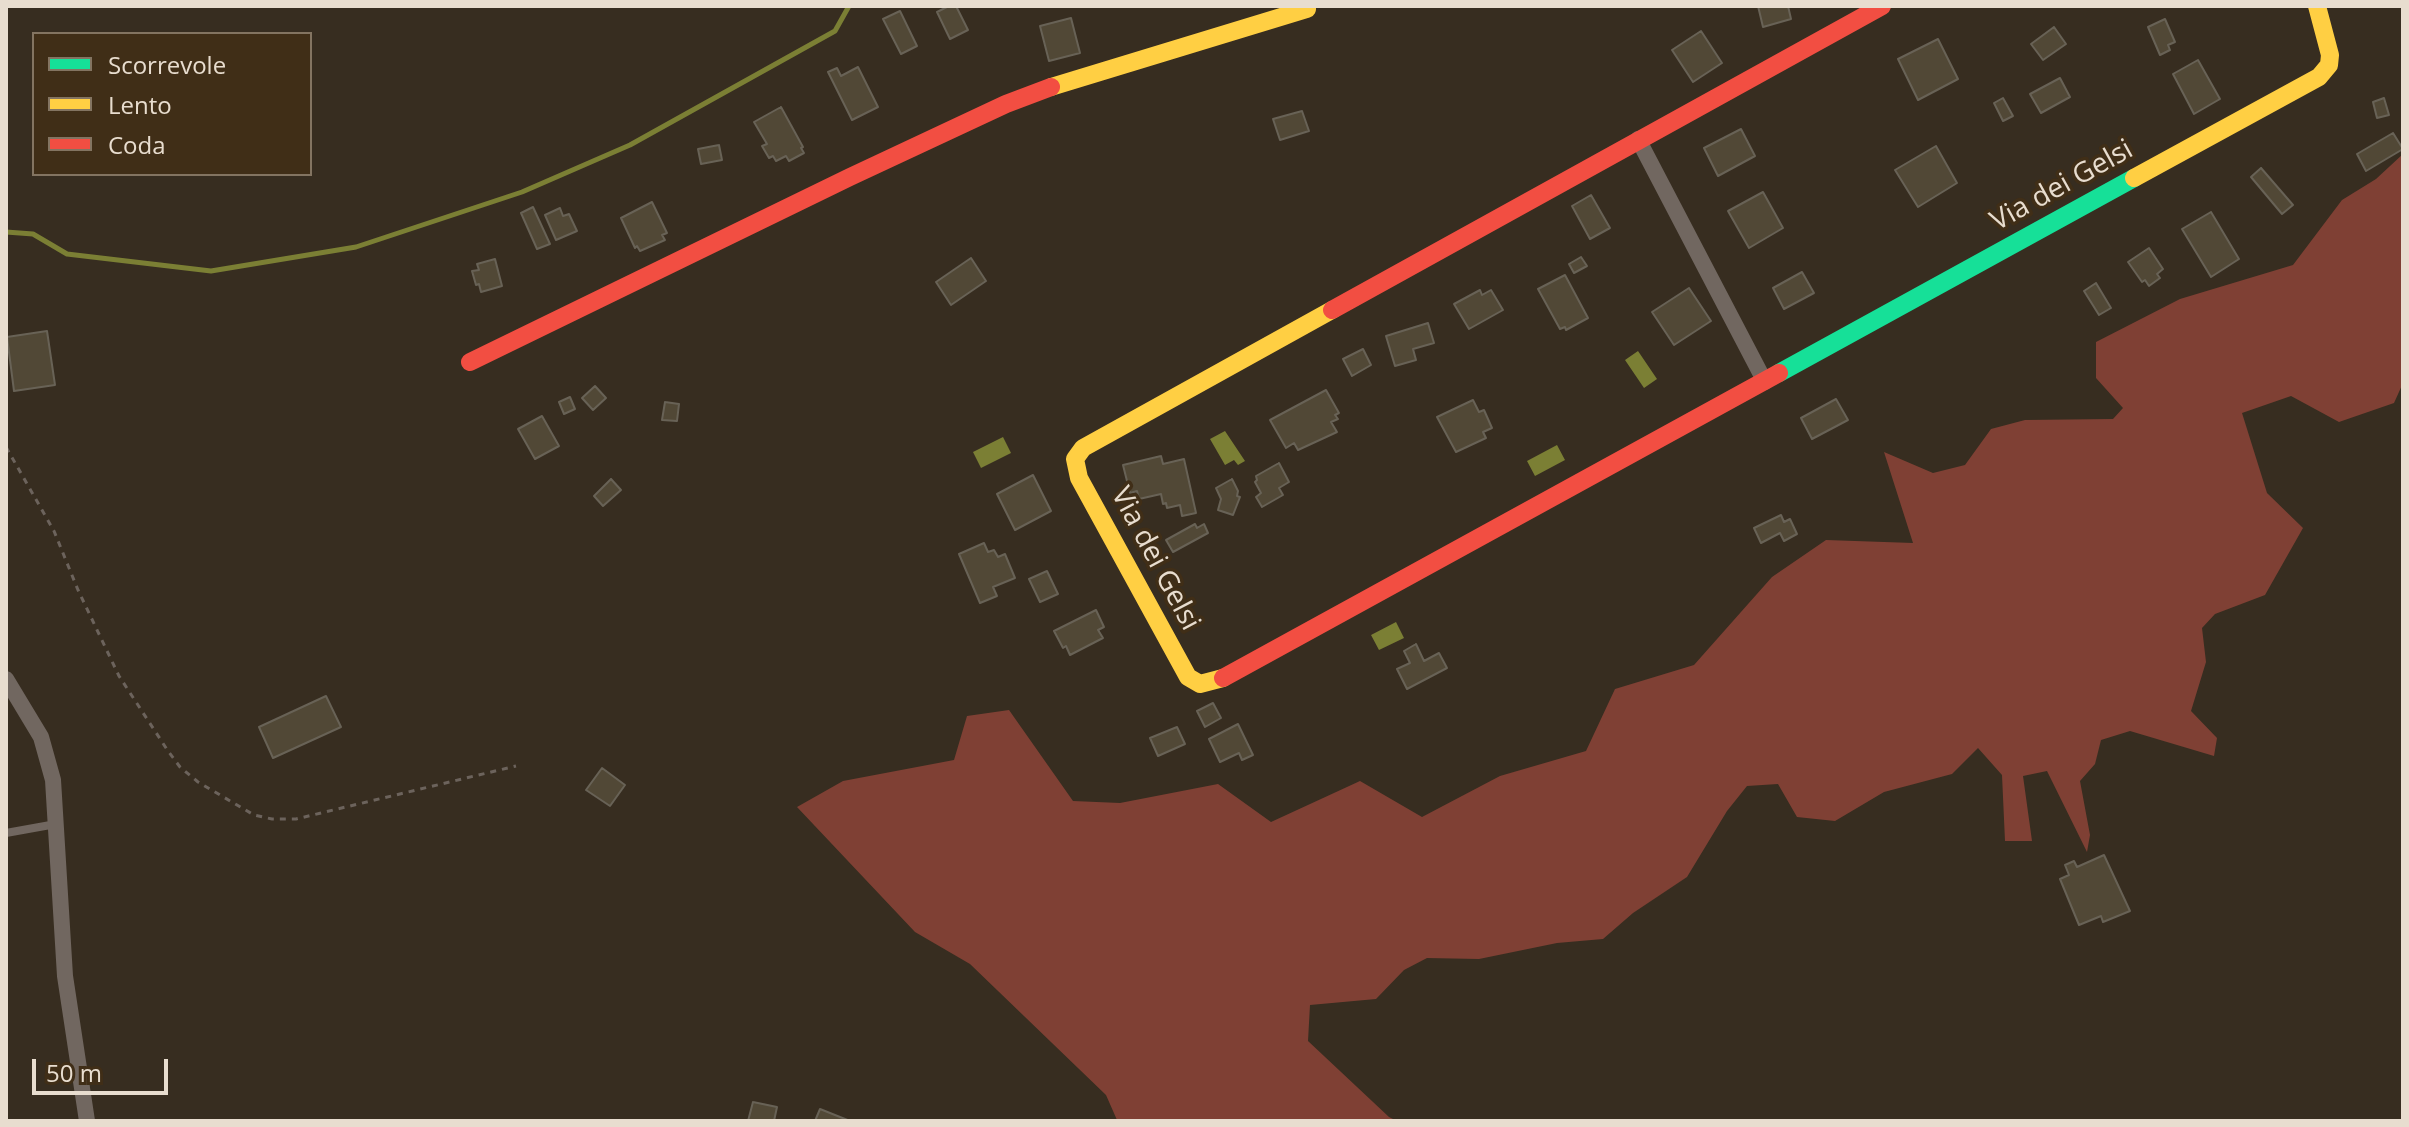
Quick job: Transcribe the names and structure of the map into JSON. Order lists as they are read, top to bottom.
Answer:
{
  "streets": {
    "street": ["Via dei Gelsi"]
  },
  "legend": ["Scorrevole", "Lento", "Coda"],
  "scale_bar": "50 m"
}
